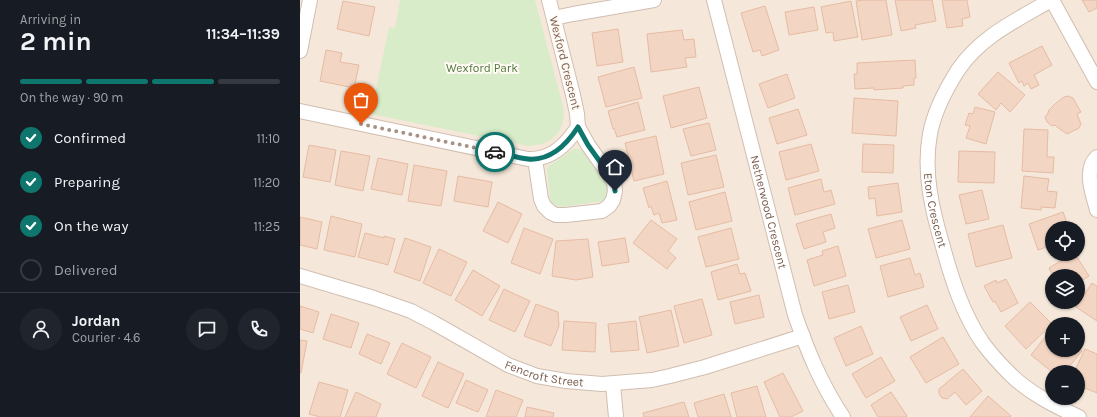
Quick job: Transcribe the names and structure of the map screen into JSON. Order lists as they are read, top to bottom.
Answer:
{
  "streets": {
    "street": [
      "Wexford Crescent",
      "Eton Crescent",
      "Netherwood Crescent",
      "Fencroft Street"
    ]
  },
  "crossings": [
    ["Netherwood Crescent", "Fencroft Street"]
  ],
  "parks": ["Wexford Park"],
  "page": {
    "heading": ["2 min", "Arriving in", "11:34–11:39"],
    "panel": ["Jordan", "Courier · 4.6"],
    "bar": "On the way · 90 m",
    "list": [
      ["Confirmed", "11:10"],
      ["Preparing", "11:20"],
      ["On the way", "11:25"],
      "Delivered"
    ],
    "map_buttons": ["+", "−"]
  }
}
